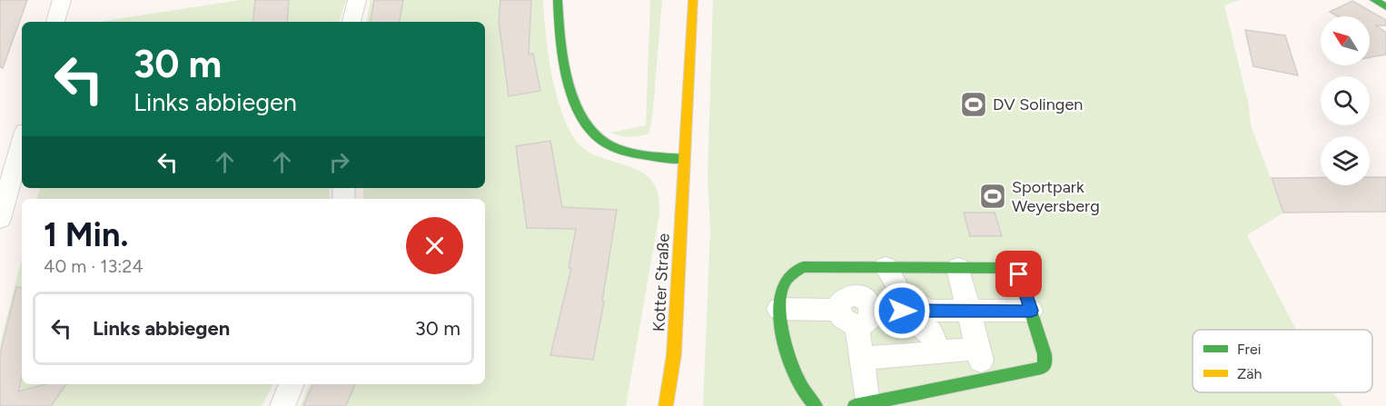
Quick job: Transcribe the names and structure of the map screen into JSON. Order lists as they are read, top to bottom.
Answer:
{
  "streets": {
    "street": ["Kotter Straße"]
  },
  "places": {
    "sports": ["DV Solingen", "Sportpark Weyersberg"]
  },
  "legend": ["Frei", "Zäh"],
  "north": "top left",
  "page": {
    "turn": ["30 m", "Links abbiegen"],
    "heading": ["1 Min.", "40 m · 13:24"],
    "list": [
      {
        "name": "Links abbiegen",
        "value": "30 m"
      }
    ]
  }
}
